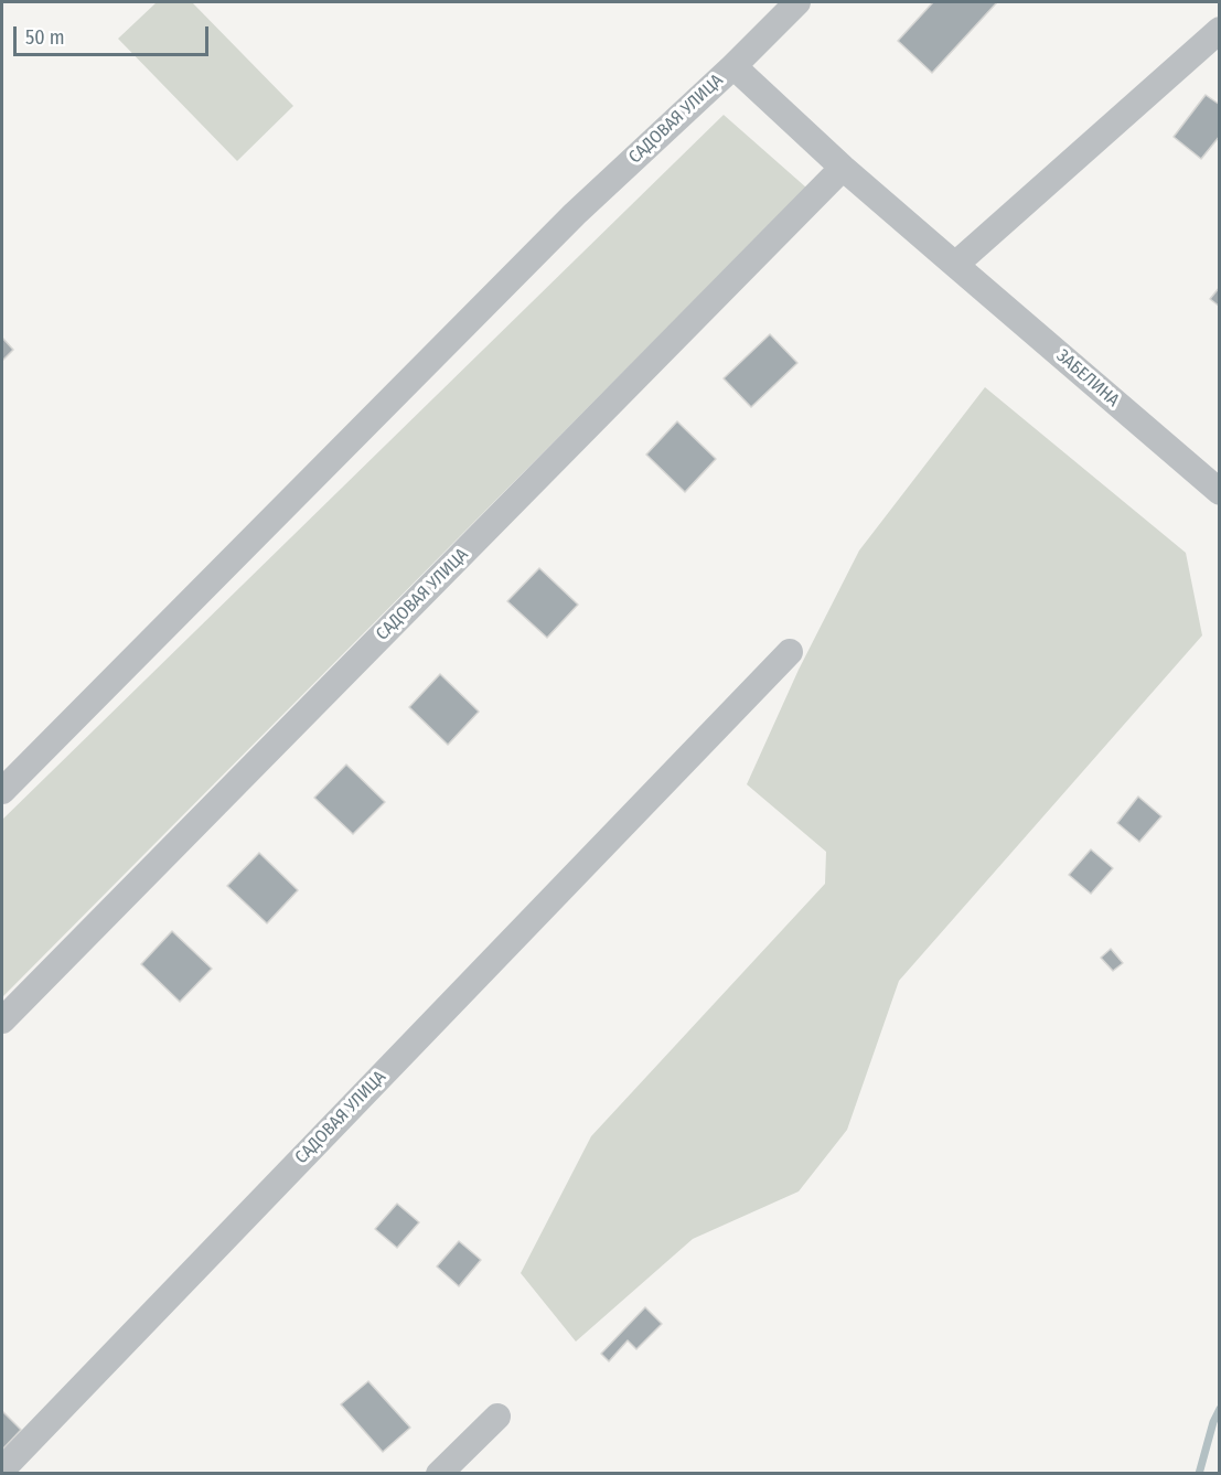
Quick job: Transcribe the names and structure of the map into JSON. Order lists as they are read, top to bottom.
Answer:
{
  "streets": {
    "street": ["САДОВАЯ УЛИЦА", "ЗАБЕЛИНА"]
  },
  "crossings": [
    ["САДОВАЯ УЛИЦА", "ЗАБЕЛИНА"]
  ],
  "scale_bar": "50 m"
}
